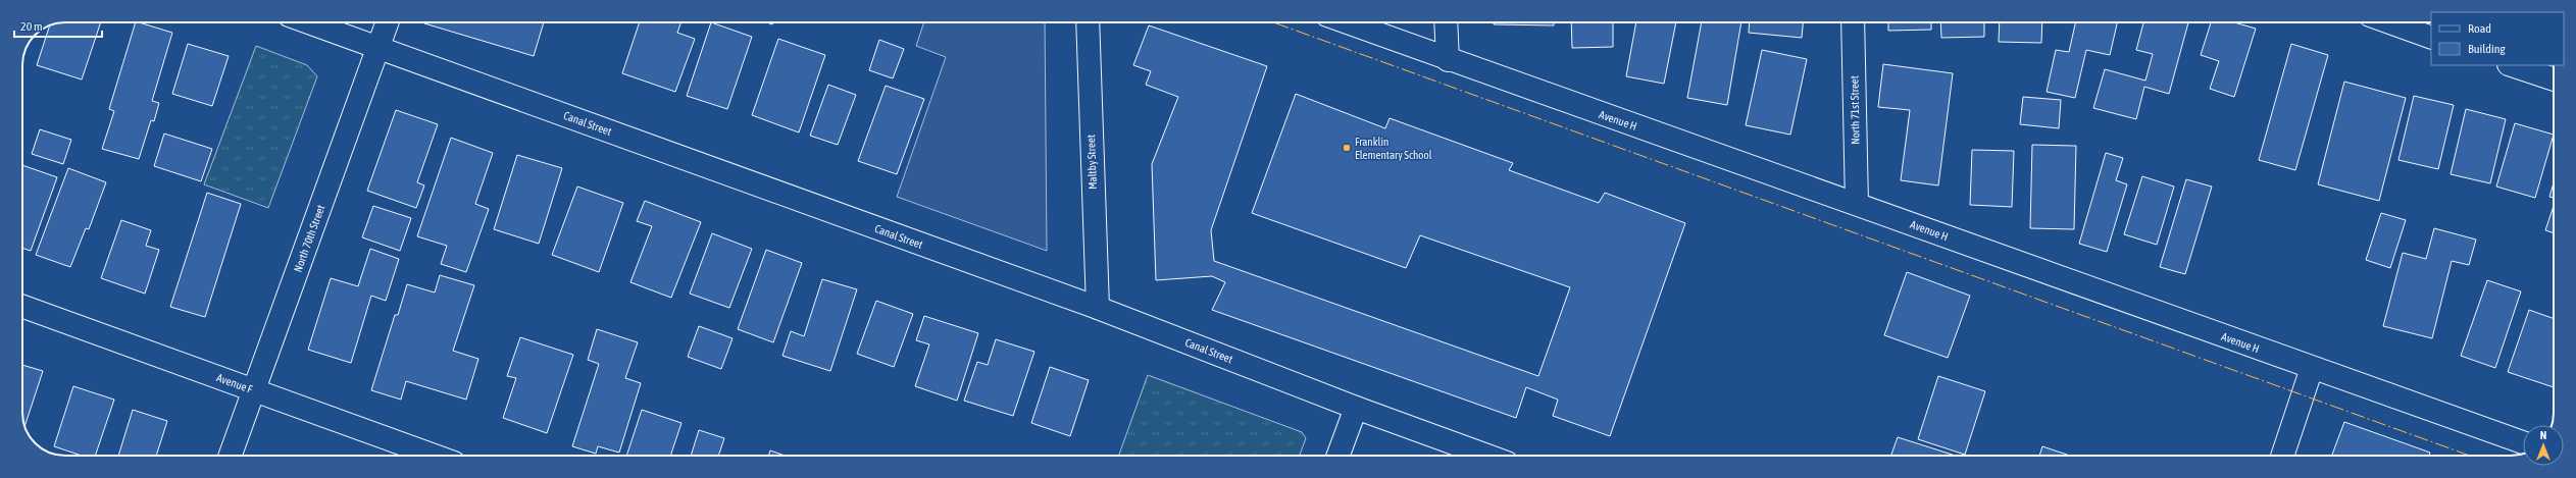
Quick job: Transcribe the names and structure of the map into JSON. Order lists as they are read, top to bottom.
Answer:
{
  "streets": {
    "street": [
      "North 71st Street",
      "Avenue H",
      "Canal Street",
      "Maltby Street",
      "North 70th Street",
      "Avenue F"
    ]
  },
  "crossings": [
    ["North 71st Street", "Avenue H"],
    ["Canal Street", "Maltby Street"],
    ["Canal Street", "North 70th Street"],
    ["North 70th Street", "Avenue F"]
  ],
  "places": ["Franklin Elementary School"],
  "legend": ["Road", "Building"],
  "scale_bar": "20 m",
  "north": "top"
}
